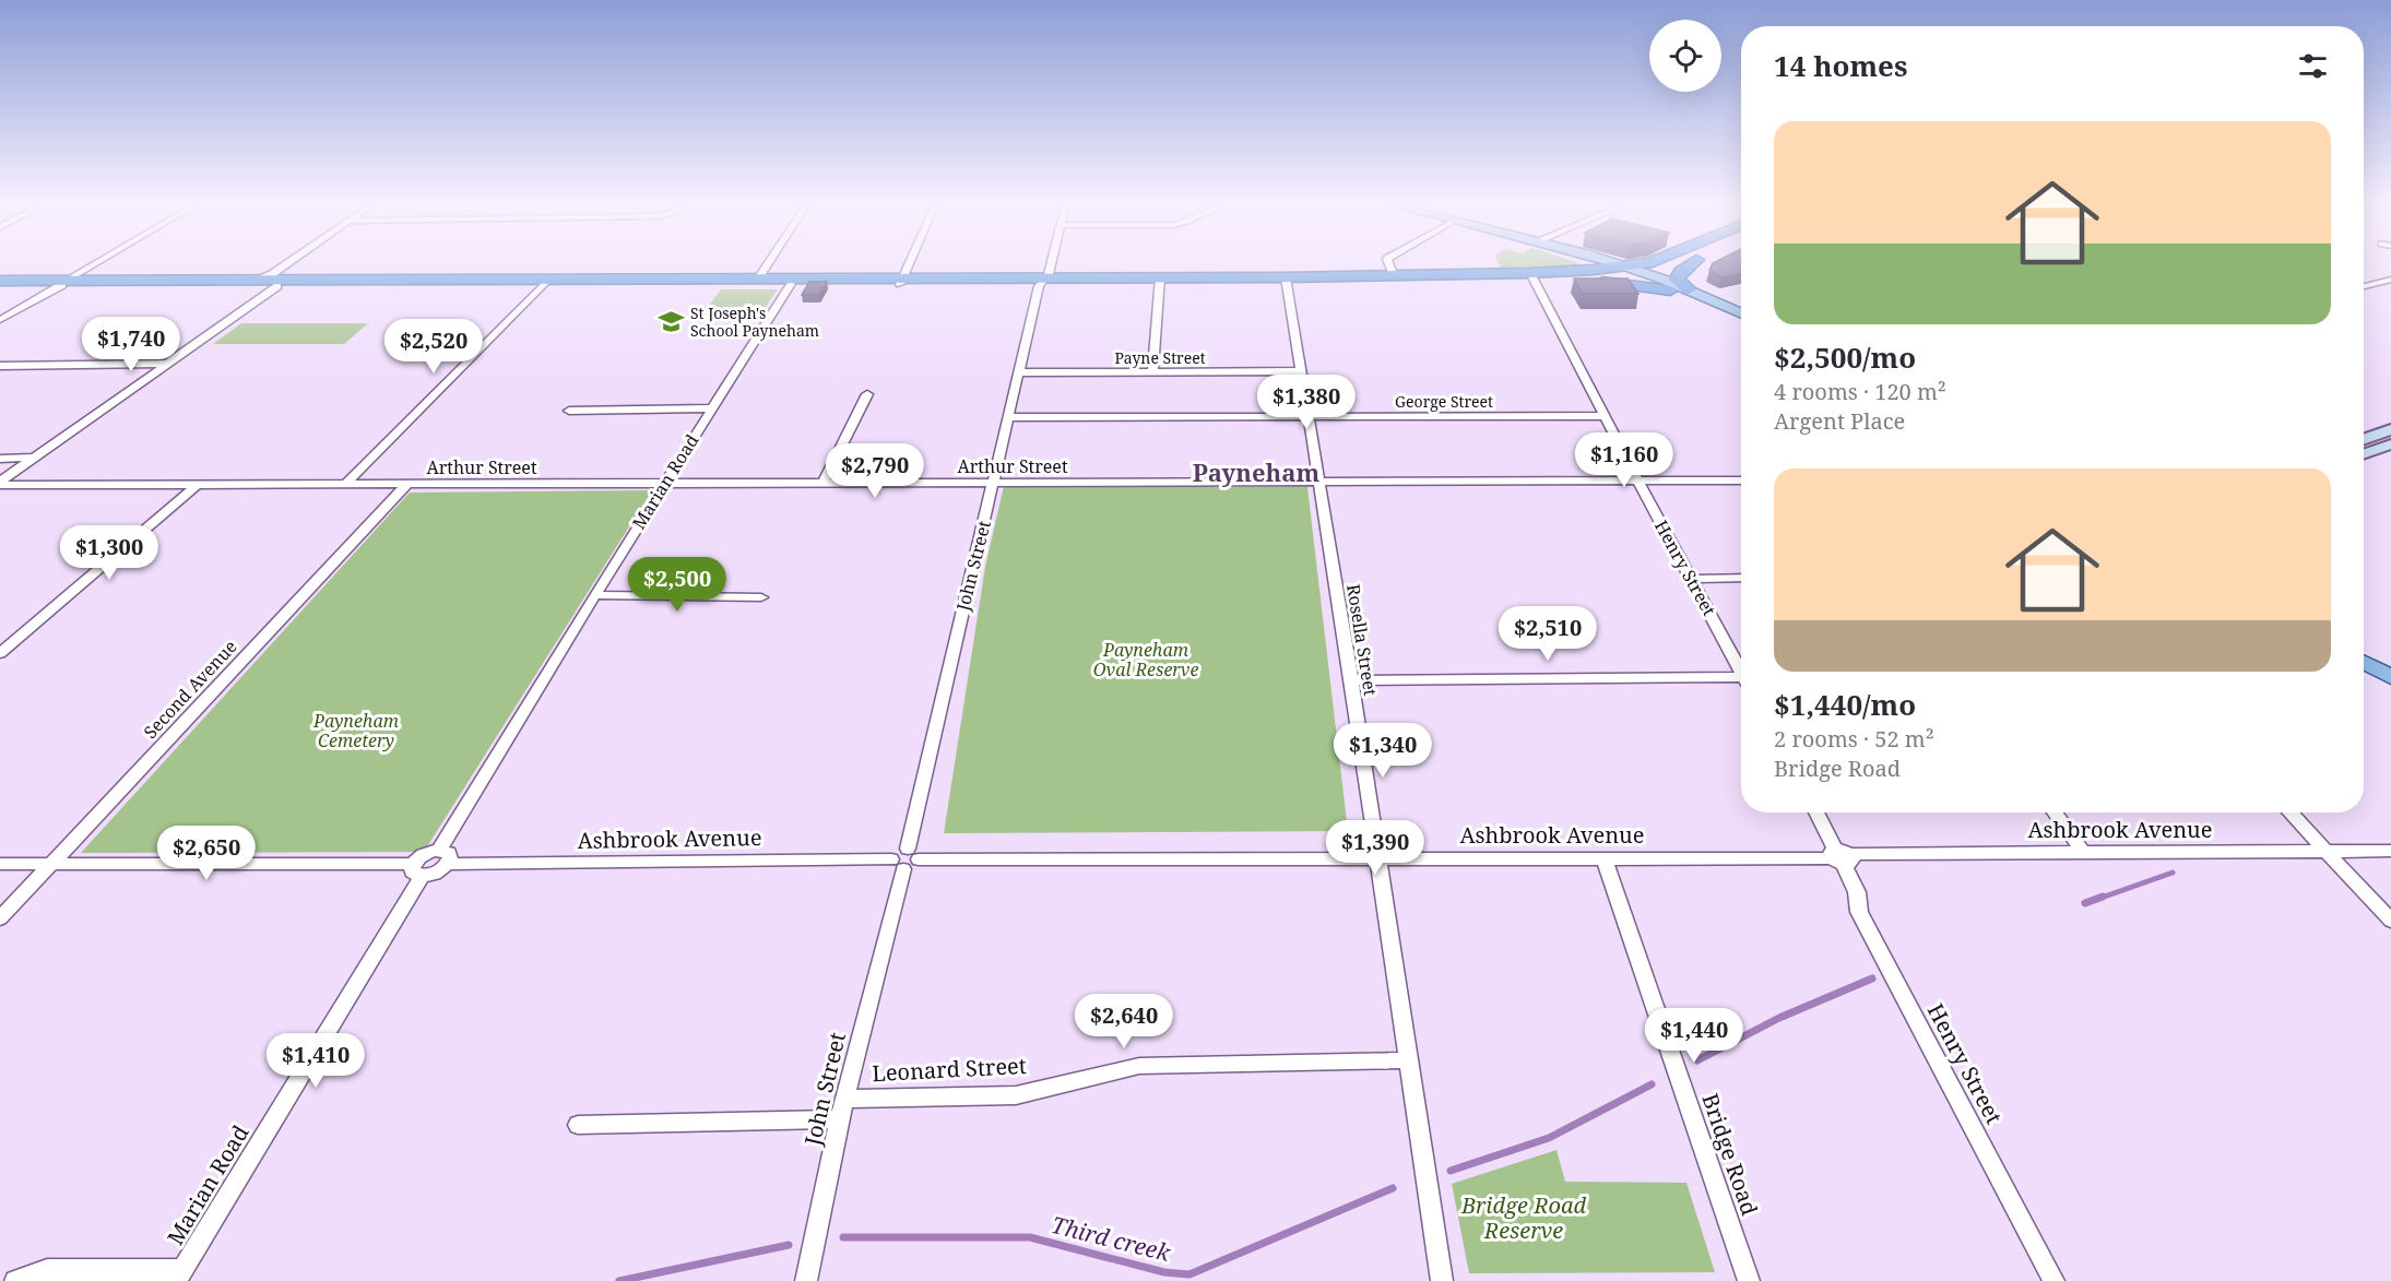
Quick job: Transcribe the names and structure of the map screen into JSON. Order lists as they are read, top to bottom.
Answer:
{
  "streets": {
    "street": [
      "Payne Street",
      "George Street",
      "Arthur Street",
      "Marian Road",
      "John Street",
      "Henry Street",
      "Rosella Street",
      "Second Avenue",
      "Ashbrook Avenue",
      "Leonard Street",
      "Bridge Road"
    ]
  },
  "crossings": [
    ["Payne Street", "John Street"],
    ["Payne Street", "Rosella Street"],
    ["George Street", "John Street"],
    ["George Street", "Henry Street"],
    ["George Street", "Rosella Street"],
    ["Arthur Street", "Marian Road"],
    ["Arthur Street", "John Street"],
    ["Arthur Street", "Henry Street"],
    ["Arthur Street", "Rosella Street"],
    ["Arthur Street", "Second Avenue"],
    ["Marian Road", "Ashbrook Avenue"],
    ["John Street", "Ashbrook Avenue"],
    ["John Street", "Leonard Street"],
    ["Henry Street", "Ashbrook Avenue"],
    ["Rosella Street", "Ashbrook Avenue"],
    ["Rosella Street", "Leonard Street"],
    ["Ashbrook Avenue", "Bridge Road"]
  ],
  "districts": ["Payneham"],
  "water": ["Third creek"],
  "parks": ["Payneham Oval Reserve", "Payneham Cemetery", "Bridge Road Reserve"],
  "places": {
    "school or university": ["St Joseph's School Payneham"]
  },
  "page": {
    "heading": "14 homes",
    "list": [
      {
        "name": "$2,500/mo",
        "note": "4 rooms · 120 m² · Argent Place"
      },
      {
        "name": "$1,440/mo",
        "note": "2 rooms · 52 m² · Bridge Road"
      }
    ],
    "price": [
      "$1,740",
      "$2,520",
      "$1,380",
      "$1,160",
      "$2,790",
      "$1,300",
      "$2,500",
      "$2,510",
      "$1,340",
      "$1,390",
      "$2,650",
      "$2,640",
      "$1,440",
      "$1,410"
    ]
  }
}
